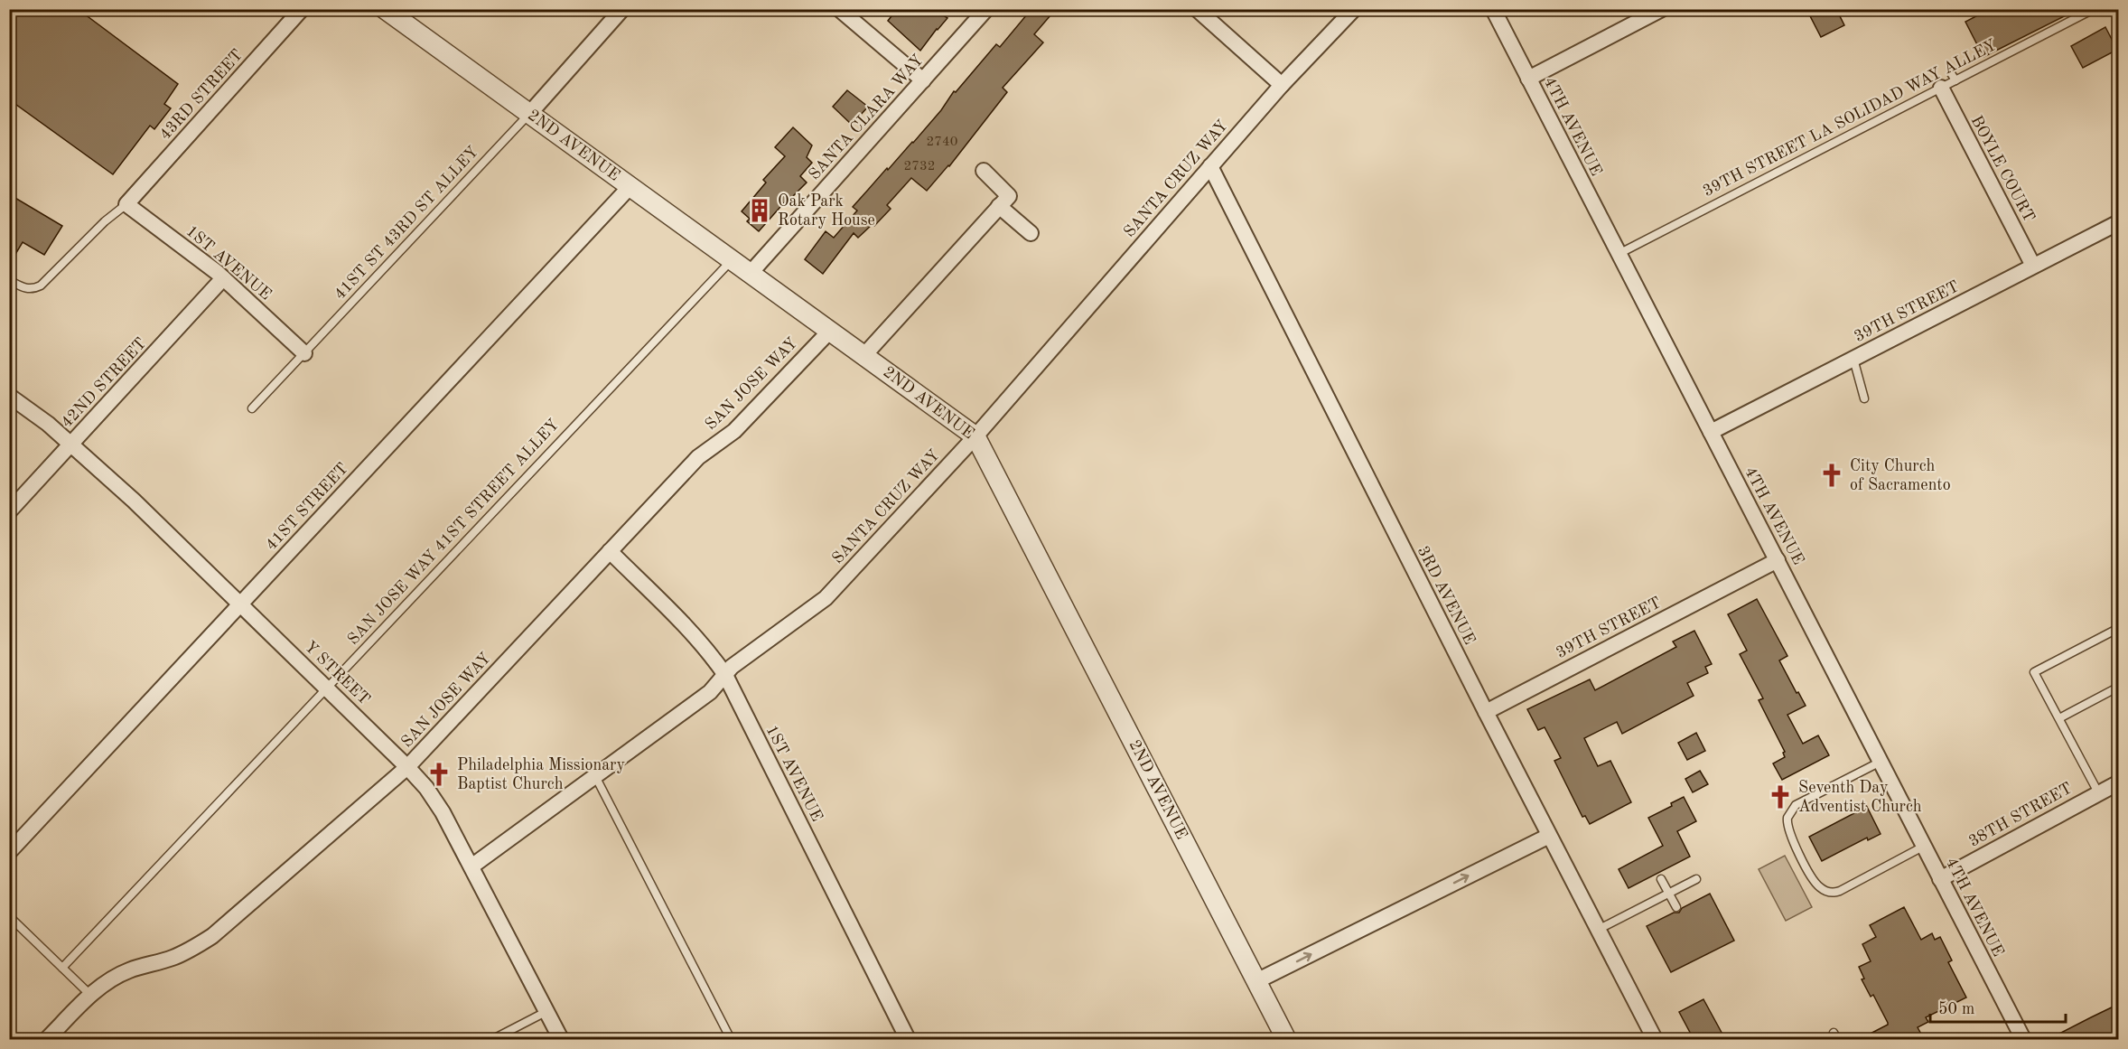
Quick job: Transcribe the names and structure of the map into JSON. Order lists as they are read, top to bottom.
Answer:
{
  "streets": {
    "street": [
      "43RD STREET",
      "SANTA CLARA WAY",
      "4TH AVENUE",
      "2ND AVENUE",
      "BOYLE COURT",
      "SANTA CRUZ WAY",
      "1ST AVENUE",
      "39TH STREET",
      "42ND STREET",
      "SAN JOSE WAY",
      "41ST STREET",
      "3RD AVENUE",
      "Y STREET",
      "38TH STREET"
    ],
    "lane": ["39TH STREET LA SOLIDAD WAY ALLEY", "41ST ST 43RD ST ALLEY", "SAN JOSE WAY 41ST STREET ALLEY"]
  },
  "crossings": [
    ["43RD STREET", "1ST AVENUE"],
    ["SANTA CLARA WAY", "2ND AVENUE"],
    ["39TH STREET LA SOLIDAD WAY ALLEY", "4TH AVENUE"],
    ["39TH STREET LA SOLIDAD WAY ALLEY", "BOYLE COURT"],
    ["4TH AVENUE", "39TH STREET"],
    ["4TH AVENUE", "38TH STREET"],
    ["2ND AVENUE", "SANTA CRUZ WAY"],
    ["2ND AVENUE", "41ST ST 43RD ST ALLEY"],
    ["2ND AVENUE", "SAN JOSE WAY"],
    ["2ND AVENUE", "41ST STREET"],
    ["2ND AVENUE", "SAN JOSE WAY 41ST STREET ALLEY"],
    ["BOYLE COURT", "39TH STREET"],
    ["SANTA CRUZ WAY", "1ST AVENUE"],
    ["SANTA CRUZ WAY", "3RD AVENUE"],
    ["SANTA CRUZ WAY", "Y STREET"],
    ["41ST ST 43RD ST ALLEY", "1ST AVENUE"],
    ["1ST AVENUE", "42ND STREET"],
    ["1ST AVENUE", "SAN JOSE WAY"],
    ["39TH STREET", "3RD AVENUE"],
    ["42ND STREET", "Y STREET"],
    ["SAN JOSE WAY", "Y STREET"],
    ["41ST STREET", "Y STREET"],
    ["SAN JOSE WAY 41ST STREET ALLEY", "Y STREET"]
  ],
  "places": {
    "building": ["Oak Park Rotary House"],
    "church": ["City Church of Sacramento", "Philadelphia Missionary Baptist Church", "Seventh Day Adventist Church"]
  },
  "house_numbers": ["2740", "2732"],
  "scale_bar": "50 m"
}
